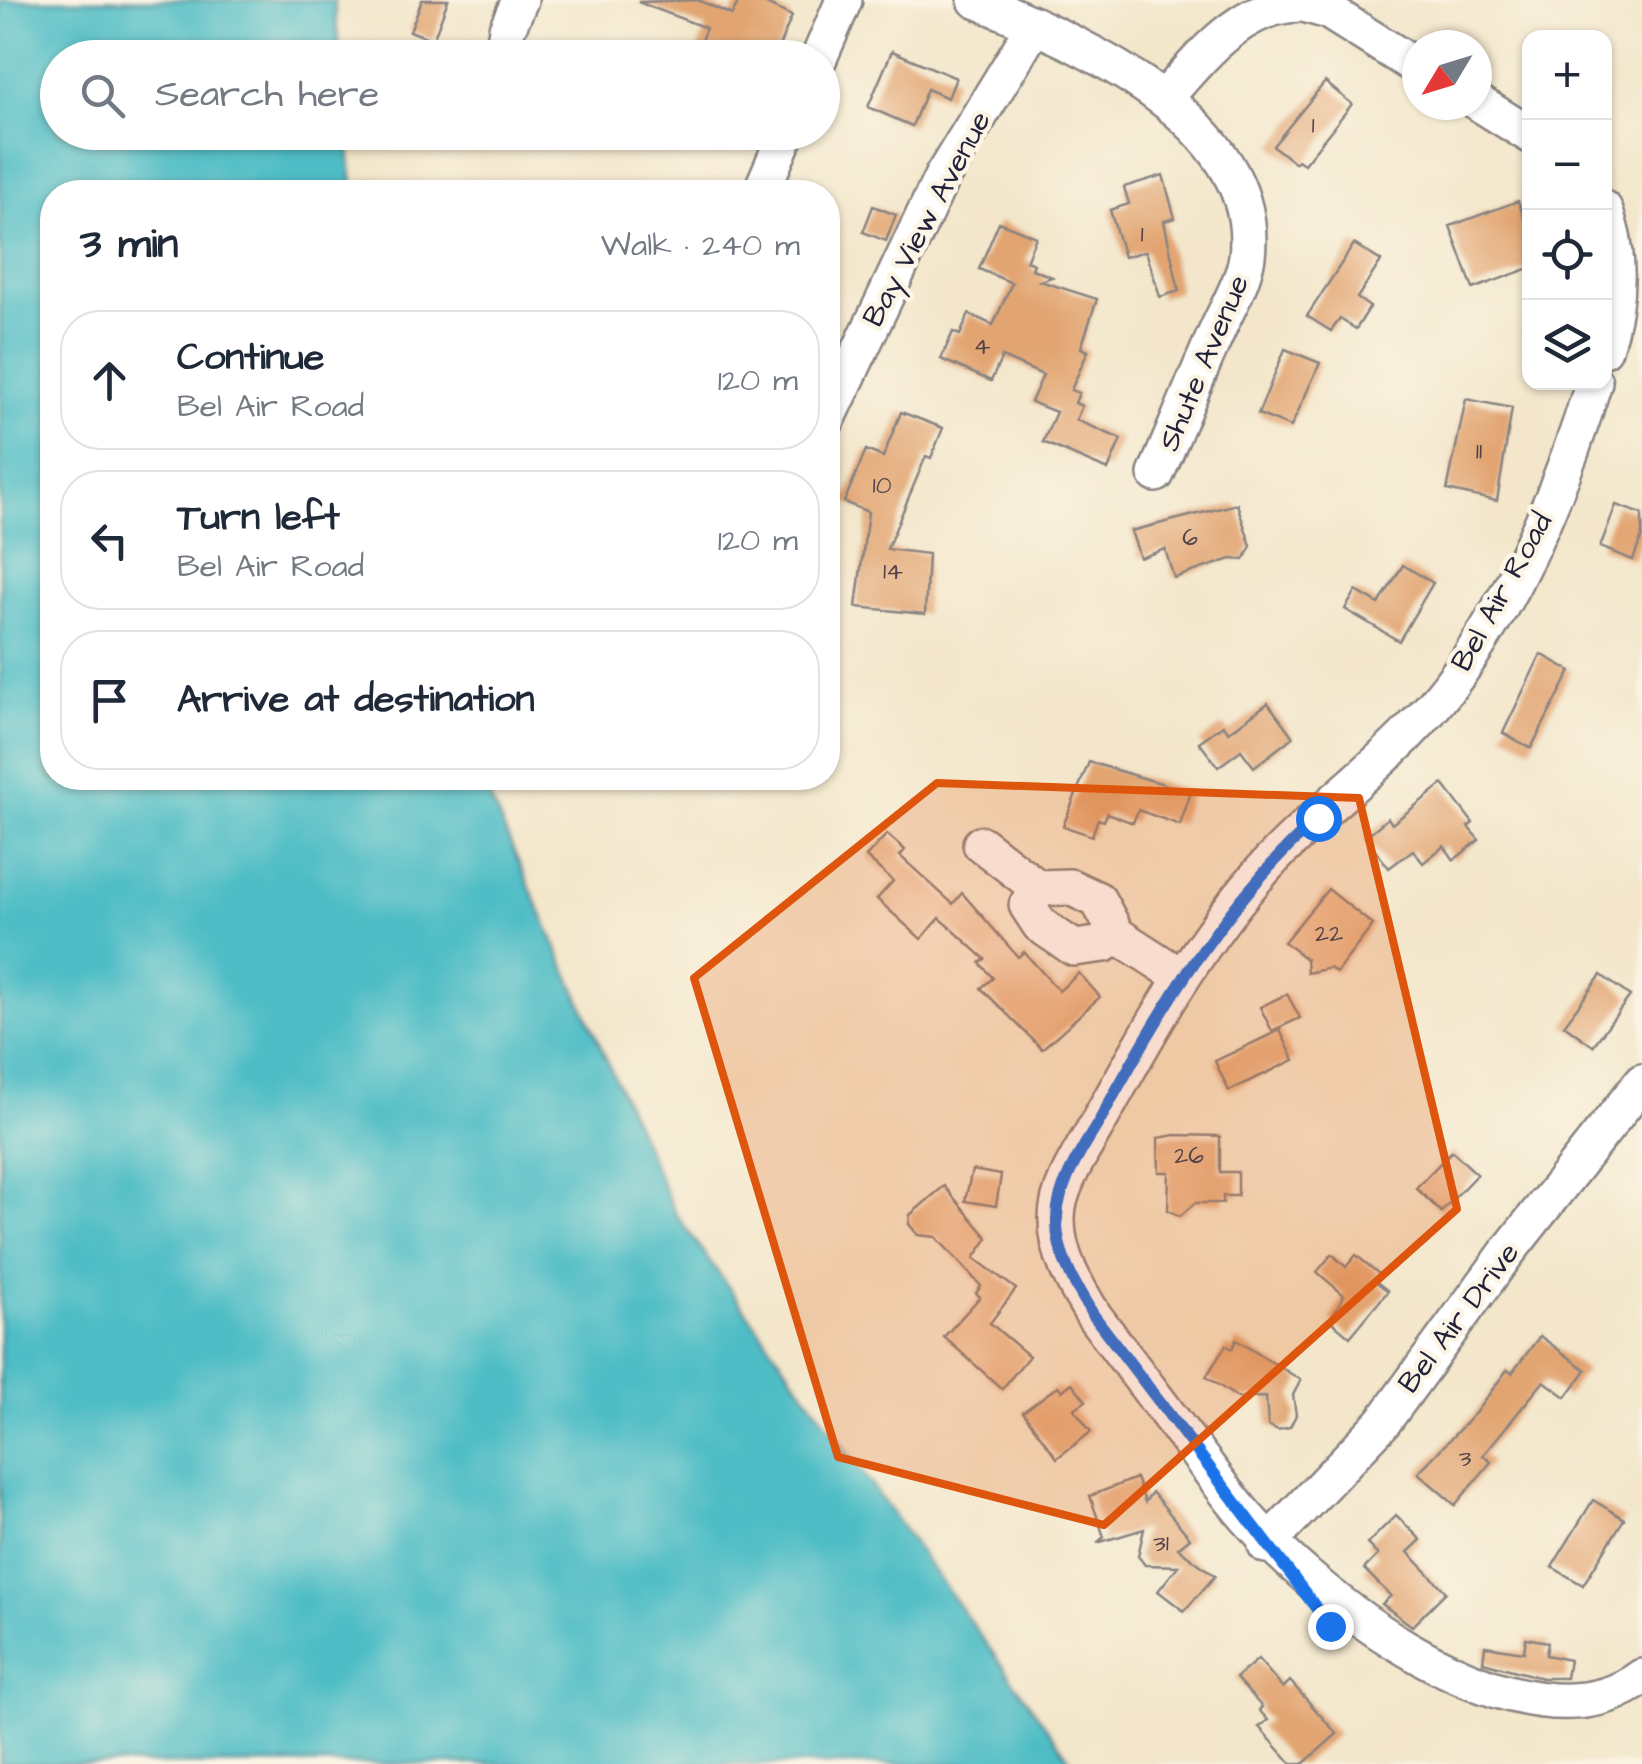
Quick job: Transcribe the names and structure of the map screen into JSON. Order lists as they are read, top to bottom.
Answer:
{
  "streets": {
    "street": [
      "Bay View Avenue",
      "Shute Avenue",
      "Bel Air Road",
      "Bel Air Drive"
    ]
  },
  "crossings": [
    ["Bay View Avenue", "Shute Avenue"],
    ["Bel Air Road", "Bel Air Drive"]
  ],
  "house_numbers": [
    "1",
    "1",
    "4",
    "11",
    "10",
    "6",
    "14",
    "22",
    "26",
    "3",
    "31"
  ],
  "north": "bottom left",
  "page": {
    "map_buttons": ["+", "−"],
    "search": "Search here",
    "heading": ["3 min", "Walk · 240 m"],
    "list": [
      ["Continue", "Bel Air Road", "120 m"],
      ["Turn left", "Bel Air Road", "120 m"],
      "Arrive at destination"
    ]
  }
}
